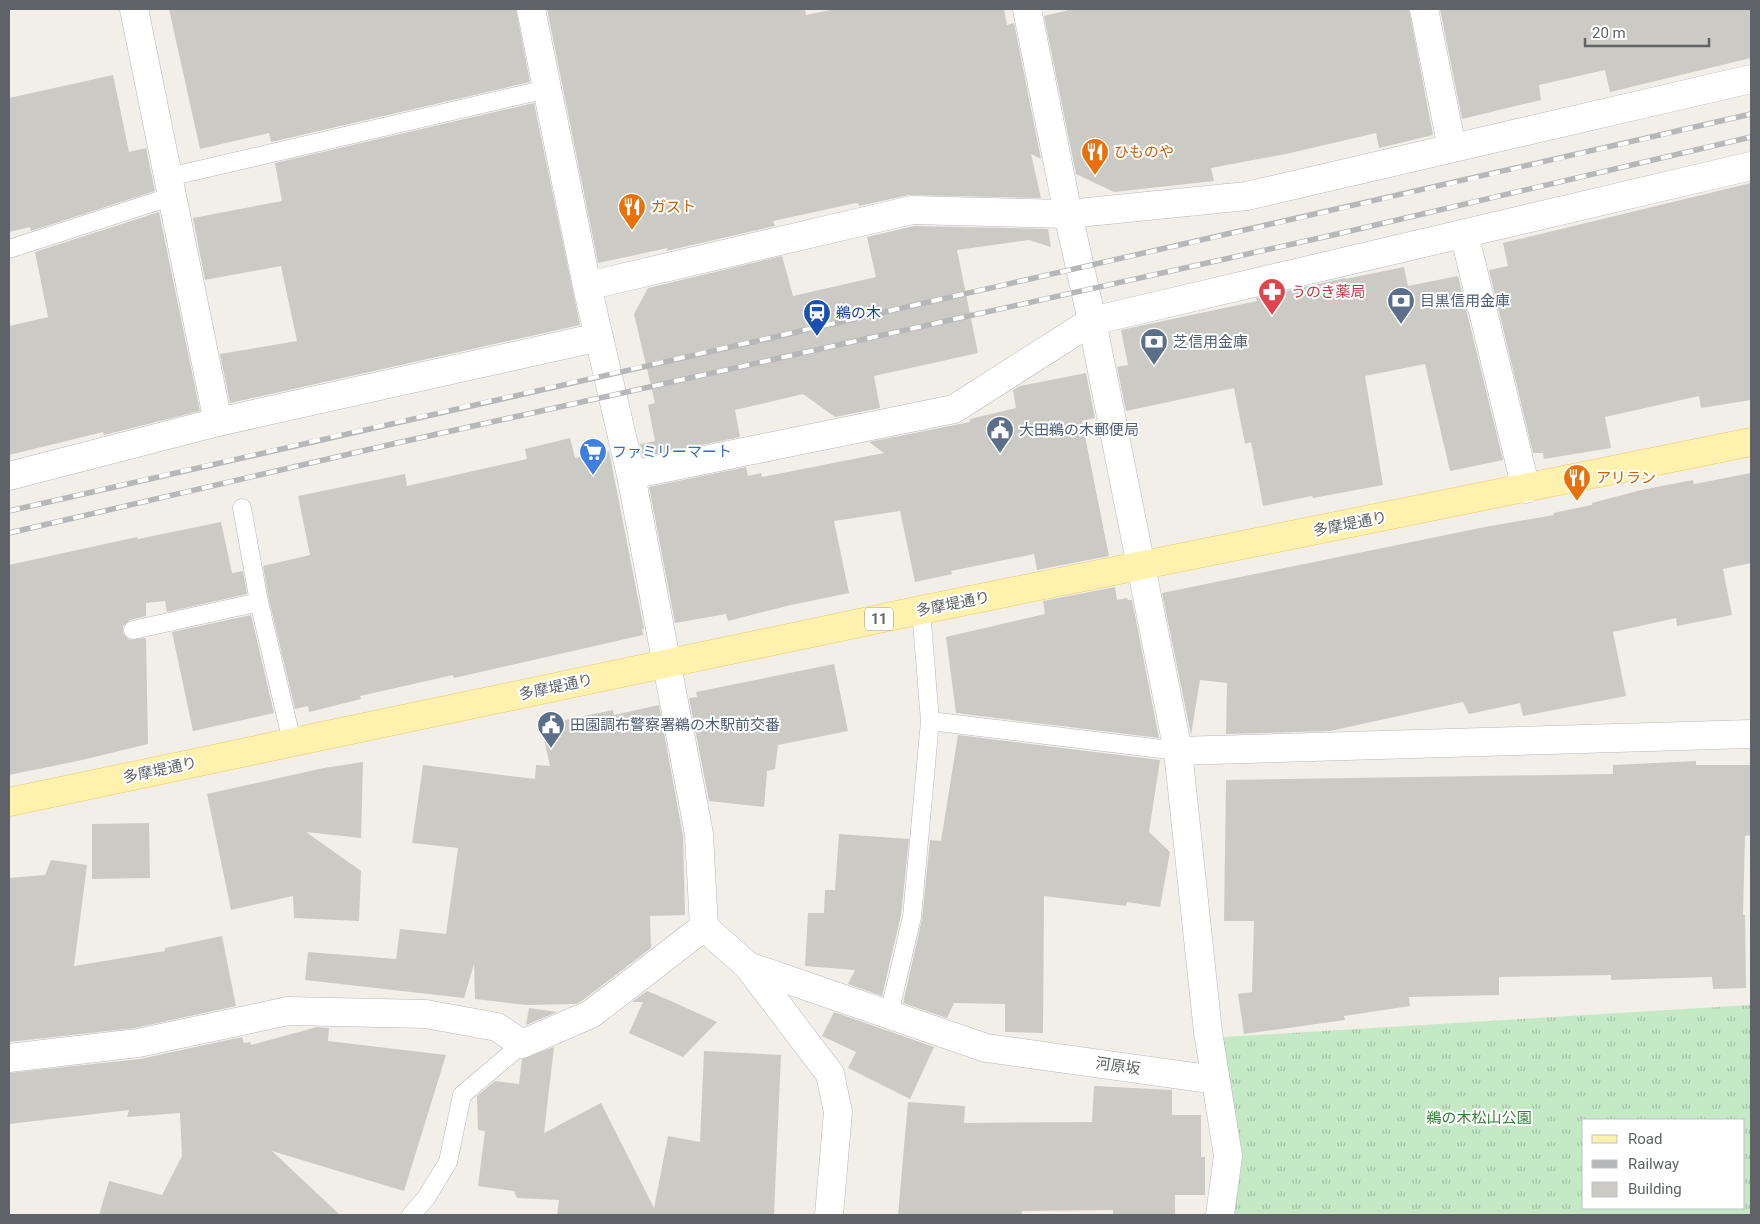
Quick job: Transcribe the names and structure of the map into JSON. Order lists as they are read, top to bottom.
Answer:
{
  "streets": {
    "main road": ["多摩堤通り", "11"],
    "street": ["河原坂"]
  },
  "parks": ["鵜の木松山公園"],
  "places": {
    "restaurant": ["ひものや", "ガスト", "アリラン"],
    "pharmacy": ["うのき薬局"],
    "bank": ["目黒信用金庫", "芝信用金庫"],
    "station": ["鵜の木"],
    "public building": ["大田鵜の木郵便局", "田園調布警察署鵜の木駅前交番"],
    "supermarket": ["ファミリーマート"]
  },
  "legend": ["Road", "Railway", "Building"],
  "scale_bar": "20 m"
}
